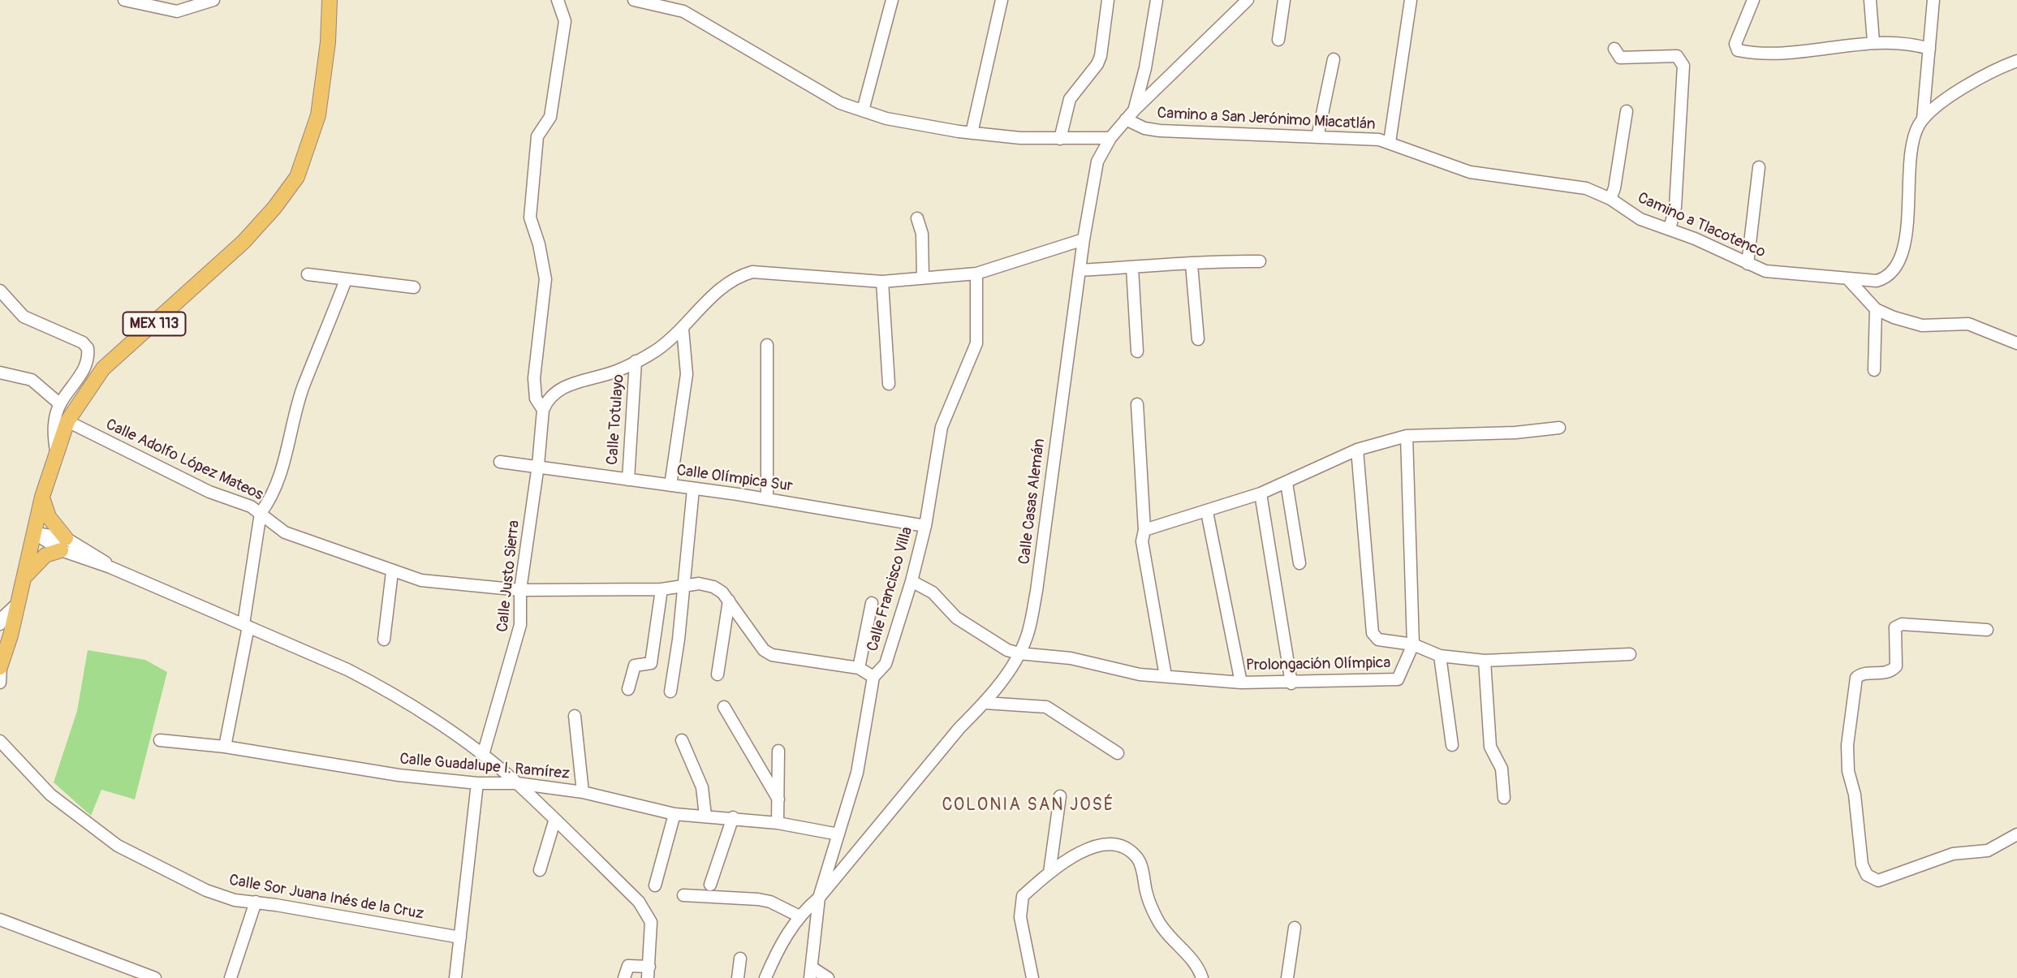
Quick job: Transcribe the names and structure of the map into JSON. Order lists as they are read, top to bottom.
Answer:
{
  "streets": {
    "main road": ["MEX 113"],
    "street": [
      "Camino a San Jerónimo Miacatlán",
      "Camino a Tlacotenco",
      "Calle Totulayo",
      "Calle Adolfo López Mateos",
      "Calle Olímpica Sur",
      "Calle Casas Alemán",
      "Calle Justo Sierra",
      "Calle Francisco Villa",
      "Prolongación Olímpica",
      "Calle Guadalupe I. Ramírez",
      "Calle Sor Juana Inés de la Cruz"
    ]
  },
  "crossings": [
    ["Camino a San Jerónimo Miacatlán", "Camino a Tlacotenco"],
    ["Camino a San Jerónimo Miacatlán", "Calle Casas Alemán"],
    ["MEX 113", "Calle Adolfo López Mateos"],
    ["Calle Totulayo", "Calle Olímpica Sur"],
    ["Calle Adolfo López Mateos", "Calle Justo Sierra"],
    ["Calle Adolfo López Mateos", "Calle Francisco Villa"],
    ["Calle Olímpica Sur", "Calle Justo Sierra"],
    ["Calle Olímpica Sur", "Calle Francisco Villa"],
    ["Calle Casas Alemán", "Calle Francisco Villa"],
    ["Calle Casas Alemán", "Prolongación Olímpica"],
    ["Calle Francisco Villa", "Calle Guadalupe I. Ramírez"]
  ],
  "districts": ["COLONIA SAN JOSÉ"]
}
